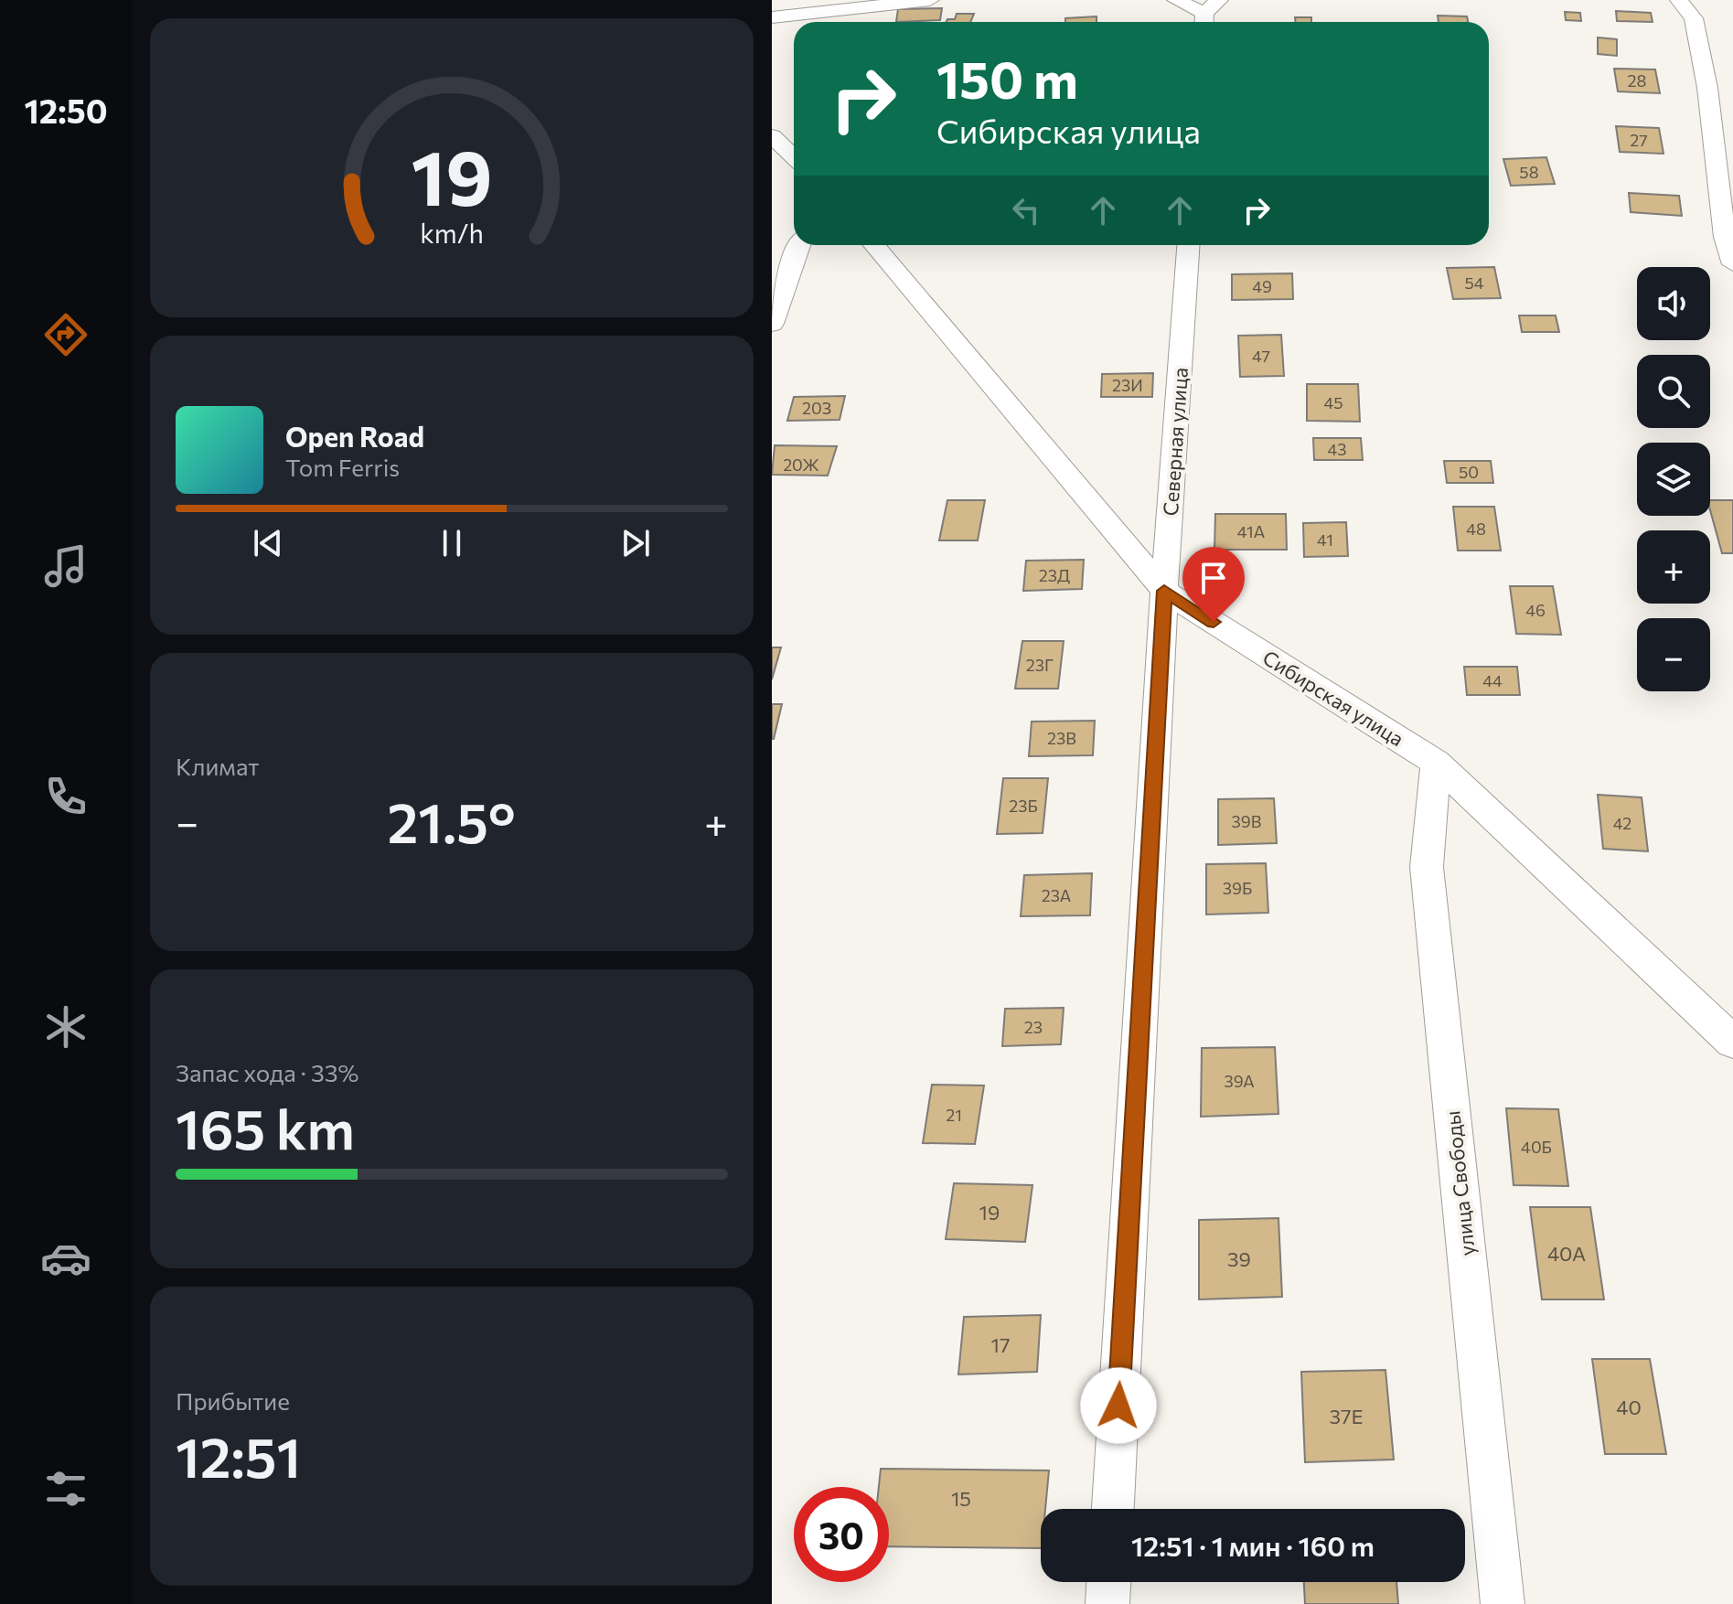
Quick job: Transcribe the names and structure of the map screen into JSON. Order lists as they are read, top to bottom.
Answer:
{
  "streets": {
    "street": ["Северная улица", "Сибирская улица", "улица Свободы"]
  },
  "crossings": [
    ["Северная улица", "Сибирская улица"],
    ["Сибирская улица", "улица Свободы"]
  ],
  "house_numbers": [
    "28",
    "27",
    "58",
    "54",
    "49",
    "47",
    "23И",
    "45",
    "20З",
    "43",
    "20Ж",
    "50",
    "48",
    "41А",
    "41",
    "23Д",
    "46",
    "23Г",
    "44",
    "23В",
    "23Б",
    "39В",
    "42",
    "39Б",
    "23А",
    "23",
    "39А",
    "21",
    "40Б",
    "19",
    "40А",
    "39",
    "17",
    "40",
    "37Е",
    "15"
  ],
  "page": {
    "tabs": "12:50",
    "turn": ["150 m", "Сибирская улица"],
    "map_buttons": ["+", "−"],
    "song": ["Open Road", "Tom Ferris"],
    "tile": [
      "Климат",
      ["Запас хода · 33%", "165 km"],
      ["Прибытие", "12:51"]
    ],
    "heat": ["−", "21.5°", "+"],
    "limit": "30",
    "trip": "12:51 · 1 мин · 160 m",
    "gauge": ["19", "km/h"]
  }
}
